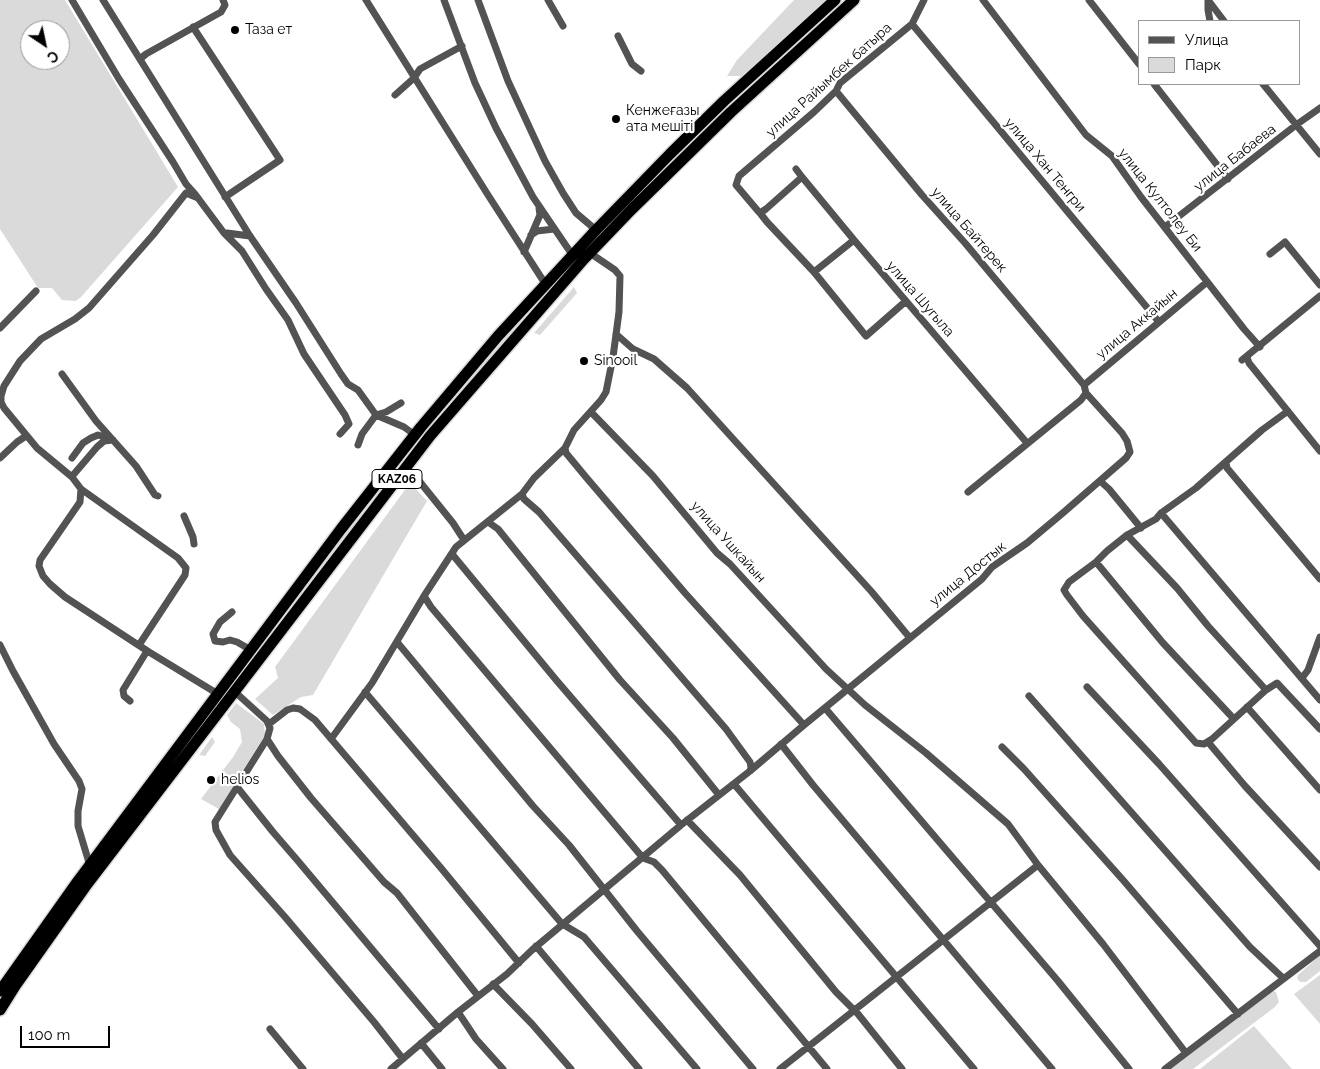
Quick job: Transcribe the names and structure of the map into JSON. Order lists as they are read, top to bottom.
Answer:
{
  "streets": {
    "highway": ["KАZ06"],
    "street": [
      "улица Райымбек батыра",
      "улица Бабаева",
      "улица Хан Тенгри",
      "улица Култолеу Би",
      "улица Байтерек",
      "улица Шугыла",
      "улица Аккайын",
      "улица Ушкайын",
      "улица Достык"
    ]
  },
  "crossings": [
    ["улица Райымбек батыра", "улица Хан Тенгри"],
    ["улица Райымбек батыра", "улица Байтерек"],
    ["улица Бабаева", "улица Култолеу Би"],
    ["улица Хан Тенгри", "улица Аккайын"],
    ["улица Култолеу Би", "улица Аккайын"],
    ["улица Байтерек", "улица Аккайын"],
    ["улица Байтерек", "улица Достык"],
    ["улица Шугыла", "улица Аккайын"],
    ["улица Ушкайын", "улица Достык"]
  ],
  "places": [
    "Таза ет",
    "Кенжеғазы ата мешіті",
    "Sinooil",
    "helios"
  ],
  "legend": ["Улица", "Парк"],
  "scale_bar": "100 m",
  "north": "bottom right"
}
